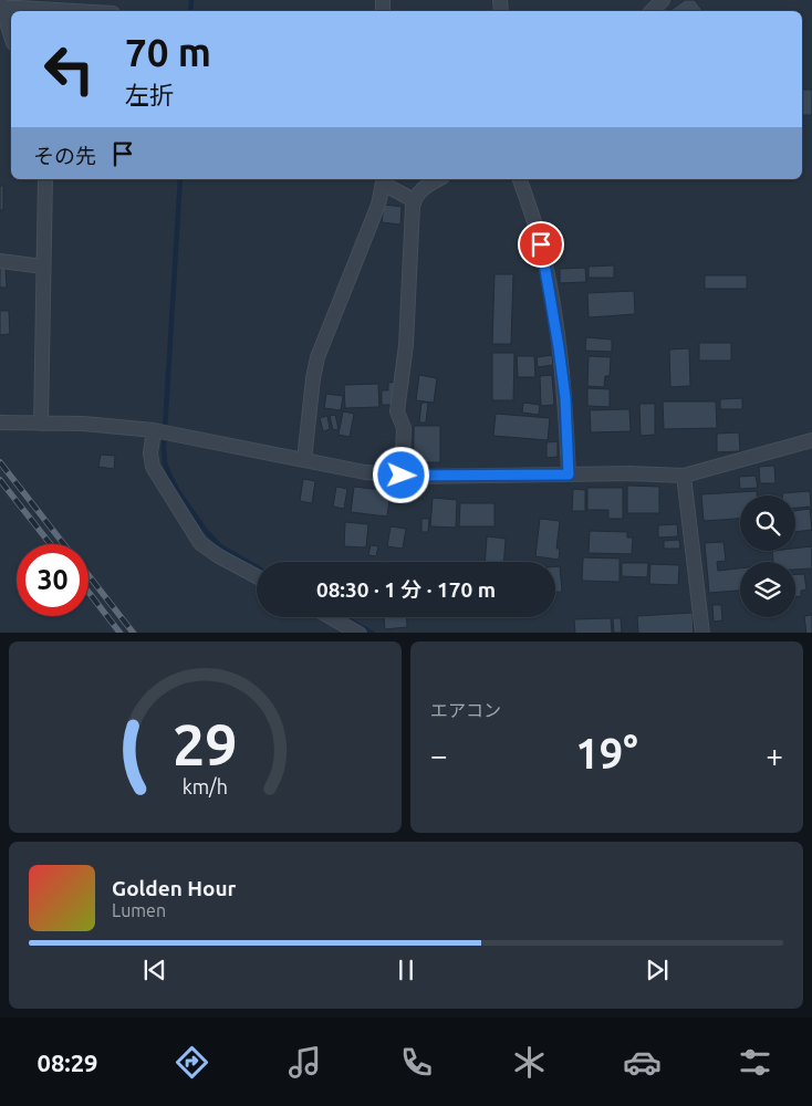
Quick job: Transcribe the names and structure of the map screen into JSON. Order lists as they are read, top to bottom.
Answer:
{
  "page": {
    "turn": ["70 m", "左折"],
    "then": "その先",
    "limit": "30",
    "trip": "08:30 · 1 分 · 170 m",
    "tile": "エアコン",
    "heat": ["−", "19°", "+"],
    "song": ["Golden Hour", "Lumen"],
    "tabs": "08:29",
    "gauge": ["29", "km/h"]
  }
}
